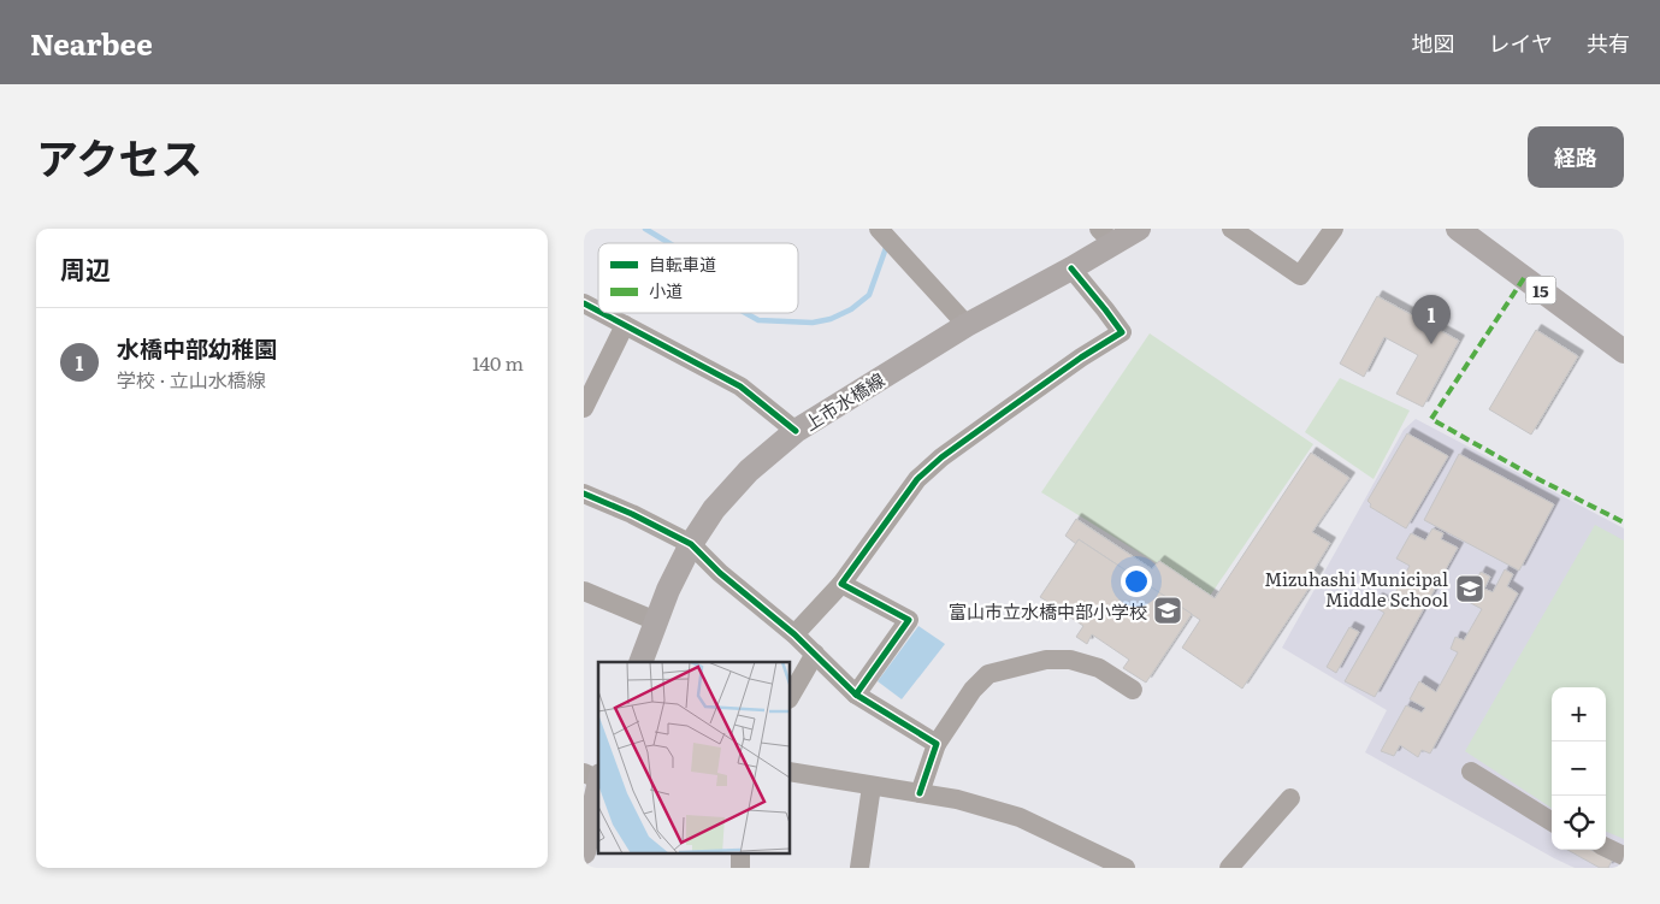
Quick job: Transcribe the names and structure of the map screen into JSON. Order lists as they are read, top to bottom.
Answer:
{
  "streets": {
    "main road": ["15", "上市水橋線"]
  },
  "places": {
    "school or university": ["Mizuhashi Municipal Middle School", "富山市立水橋中部小学校"]
  },
  "legend": ["自転車道", "小道"],
  "page": {
    "header": "Nearbee",
    "nav": ["地図", "レイヤ", "共有"],
    "title": "アクセス",
    "buttons": "経路",
    "heading": "周辺",
    "pins": "1",
    "list": [
      {
        "mark": "1",
        "name": "水橋中部幼稚園",
        "note": "学校 · 立山水橋線",
        "value": "140 m"
      }
    ],
    "map_buttons": ["+", "−"]
  }
}
